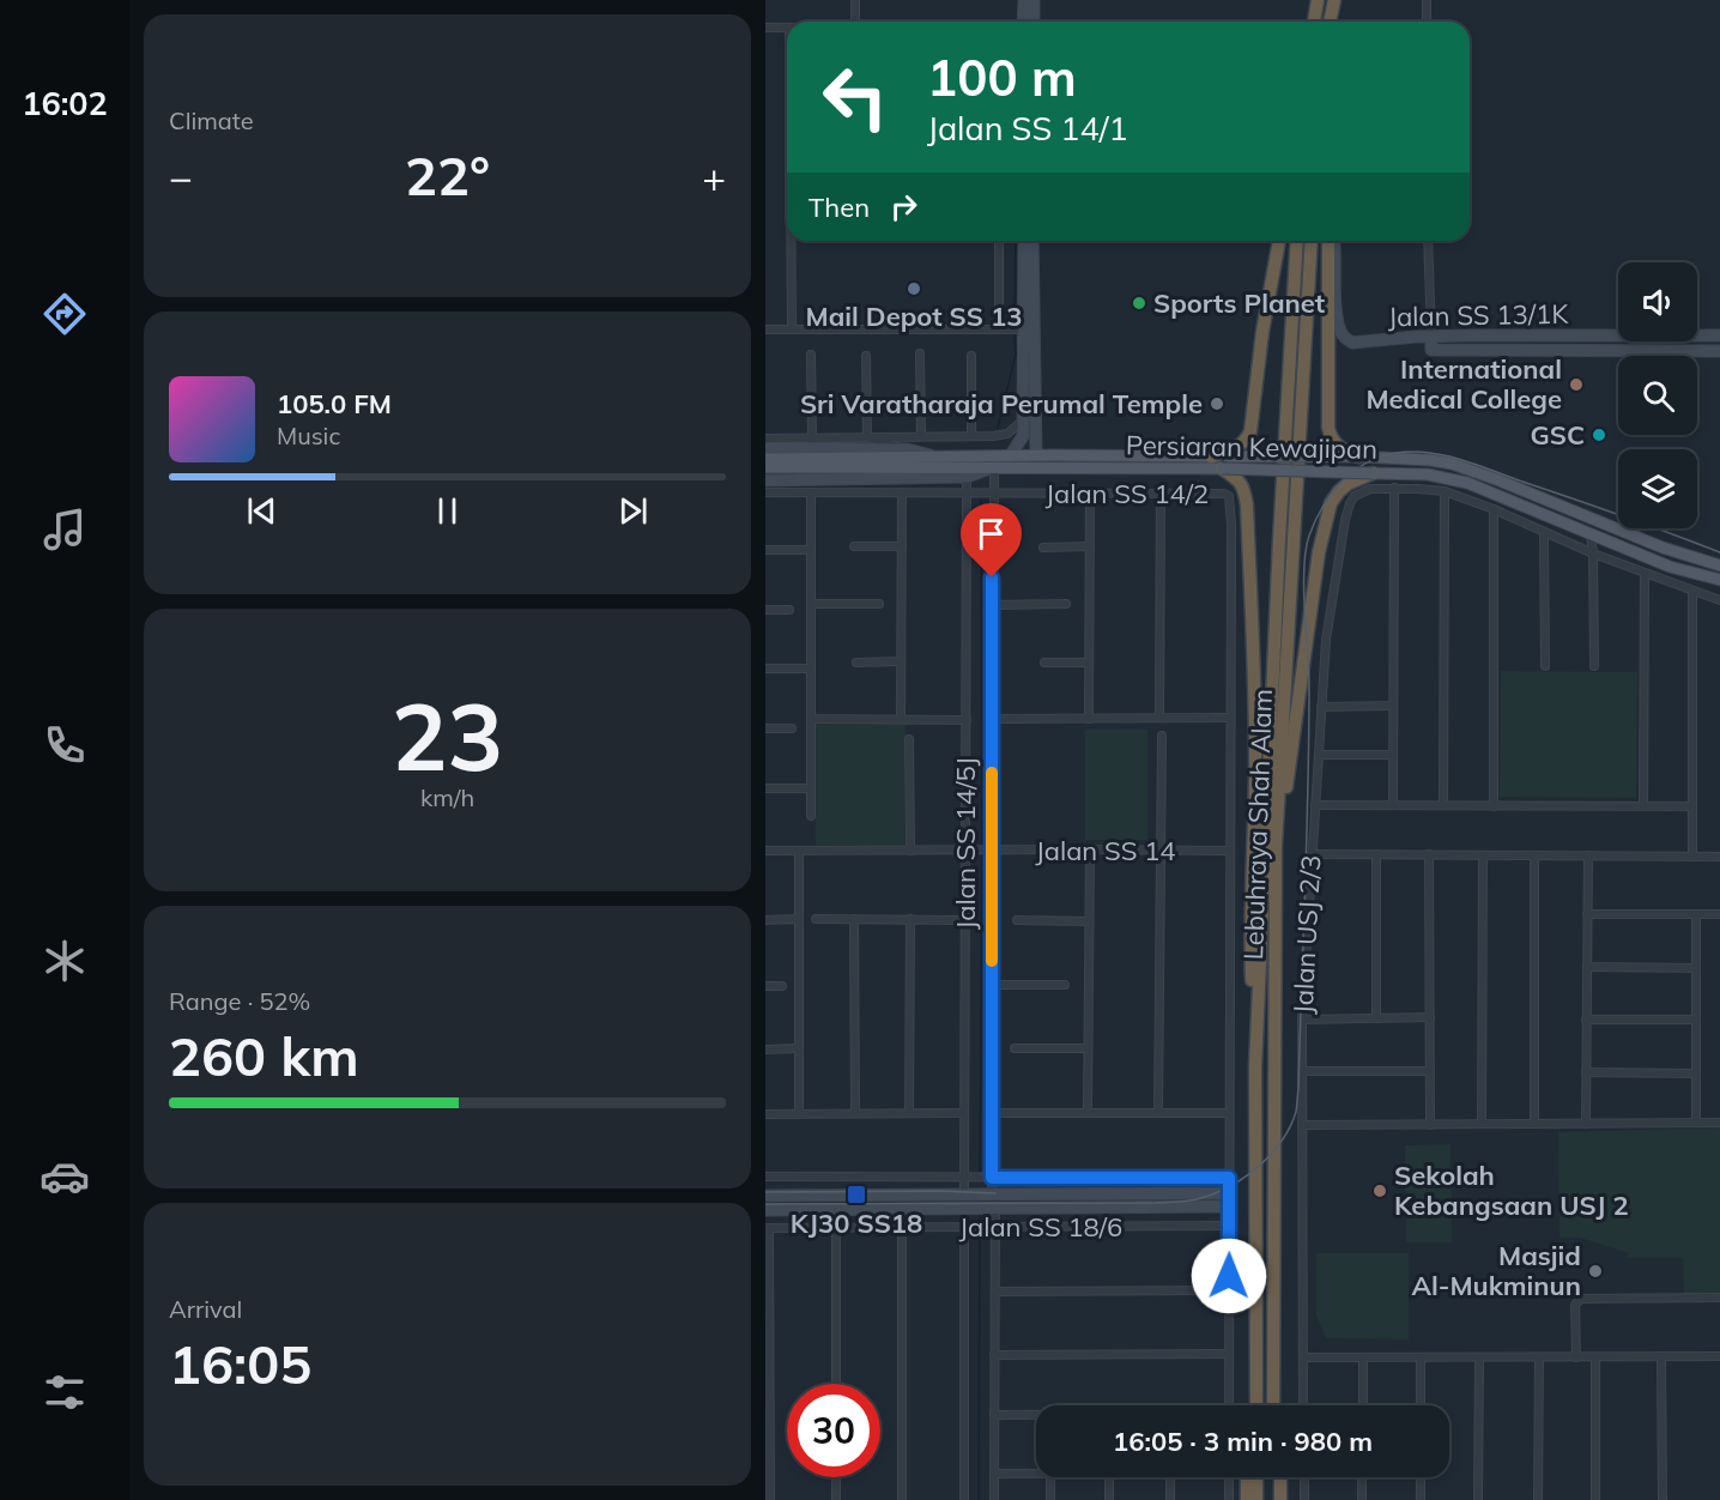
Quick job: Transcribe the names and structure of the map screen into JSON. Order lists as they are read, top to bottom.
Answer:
{
  "streets": {
    "highway": ["Lebuhraya Shah Alam"],
    "main road": ["Jalan SS 13/1K", "Persiaran Kewajipan"],
    "street": [
      "Jalan SS 14/2",
      "Jalan SS 14/5J",
      "Jalan SS 14",
      "Jalan USJ 2/3",
      "Jalan SS 18/6"
    ]
  },
  "crossings": [
    ["Persiaran Kewajipan", "Jalan SS 14/5J"],
    ["Jalan SS 14/2", "Jalan SS 14/5J"],
    ["Jalan SS 14/5J", "Jalan SS 14"]
  ],
  "places": {
    "other": [
      "Mail Depot SS 13",
      "Sports Planet",
      "International Medical College",
      "Sri Varatharaja Perumal Temple",
      "GSC",
      "Sekolah Kebangsaan USJ 2",
      "Masjid Al-Mukminun"
    ],
    "transit": ["KJ30 SS18"]
  },
  "page": {
    "tabs": "16:02",
    "tile": [
      "Climate",
      ["23", "km/h"],
      ["Range · 52%", "260 km"],
      ["Arrival", "16:05"]
    ],
    "turn": ["100 m", "Jalan SS 14/1"],
    "heat": ["−", "22°", "+"],
    "then": "Then",
    "song": ["105.0 FM", "Music"],
    "limit": "30",
    "trip": "16:05 · 3 min · 980 m"
  }
}
